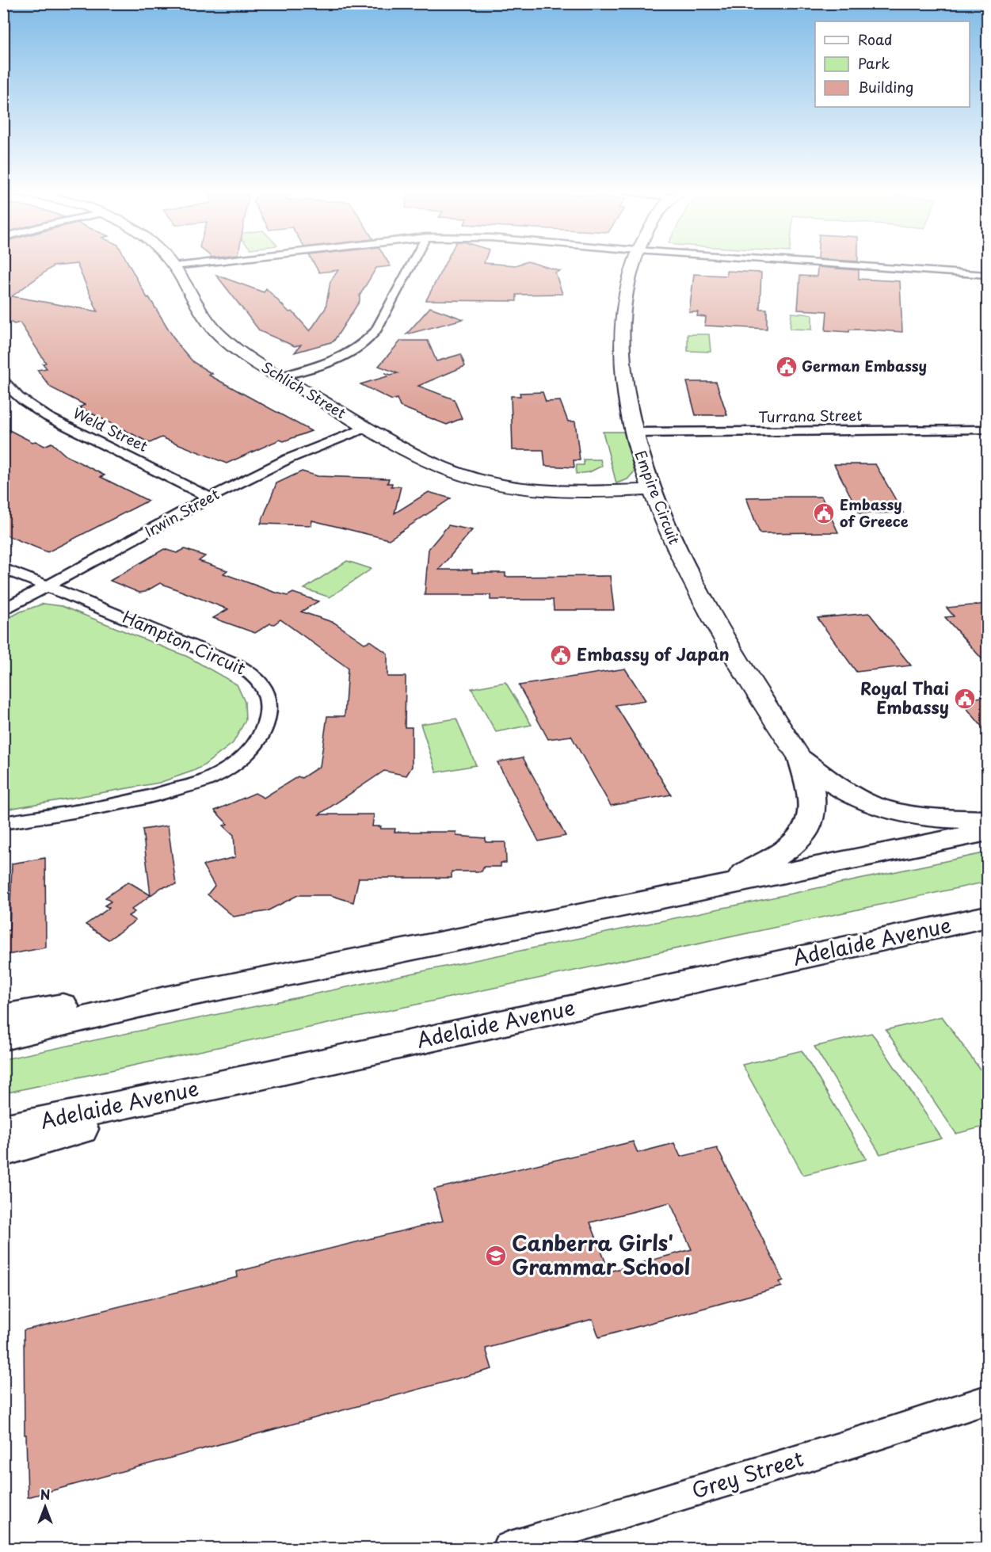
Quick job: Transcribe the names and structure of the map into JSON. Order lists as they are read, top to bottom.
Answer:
{
  "streets": {
    "highway": ["Adelaide Avenue"],
    "street": [
      "Schlich Street",
      "Turrana Street",
      "Weld Street",
      "Empire Circuit",
      "Irwin Street",
      "Hampton Circuit",
      "Grey Street"
    ]
  },
  "crossings": [
    ["Schlich Street", "Empire Circuit"],
    ["Schlich Street", "Irwin Street"],
    ["Turrana Street", "Empire Circuit"],
    ["Weld Street", "Irwin Street"],
    ["Irwin Street", "Hampton Circuit"]
  ],
  "places": {
    "public building": [
      "German Embassy",
      "Embassy of Greece",
      "Embassy of Japan",
      "Royal Thai Embassy"
    ],
    "school or university": ["Canberra Girls' Grammar School"]
  },
  "legend": ["Road", "Park", "Building"],
  "north": "top"
}
